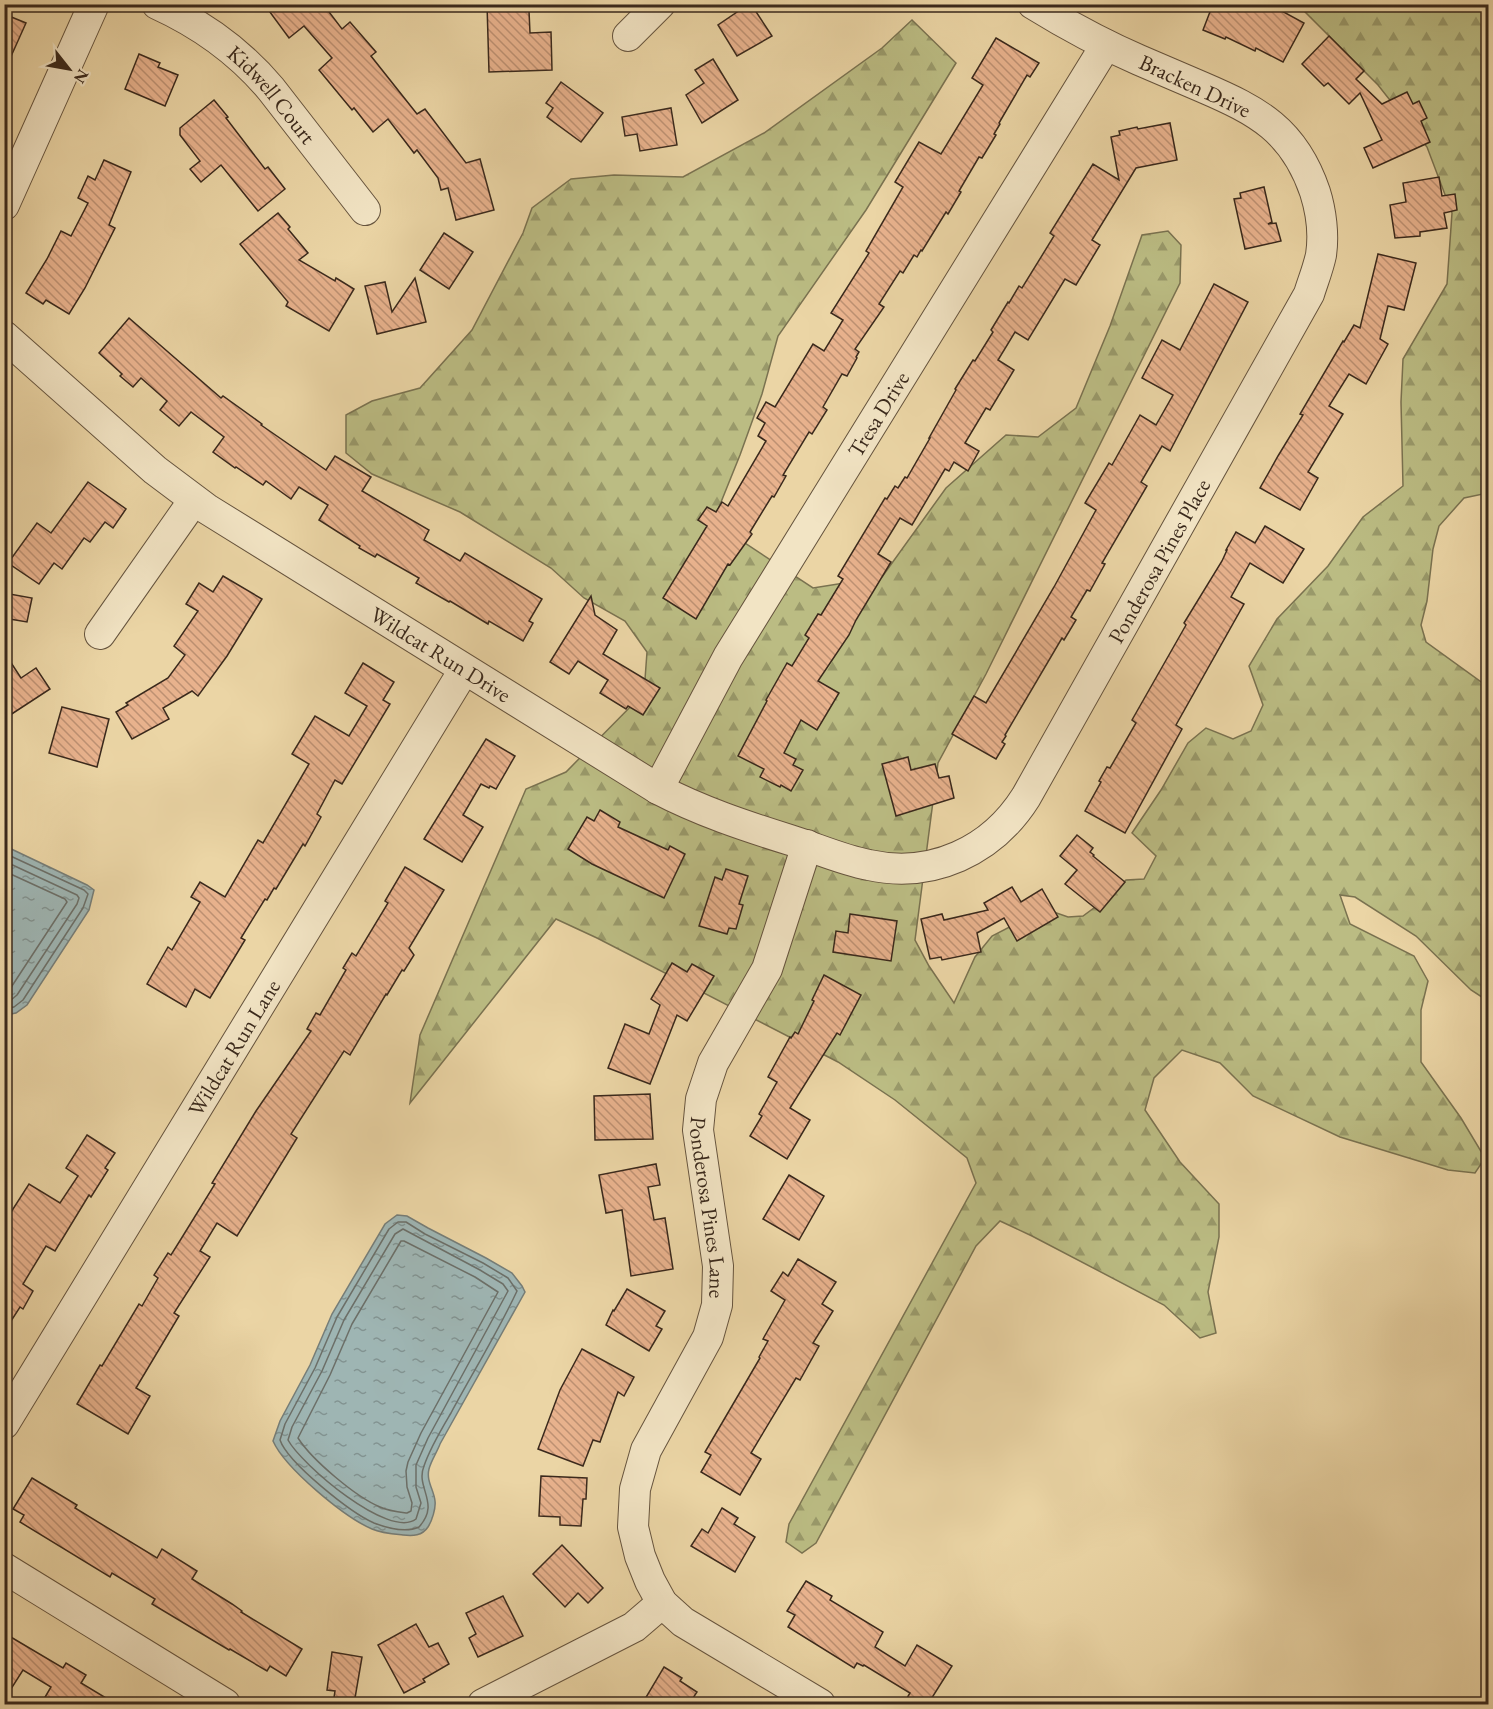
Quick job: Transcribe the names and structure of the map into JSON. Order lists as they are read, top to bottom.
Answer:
{
  "streets": {
    "street": [
      "Bracken Drive",
      "Kidwell Court",
      "Tresa Drive",
      "Ponderosa Pines Place",
      "Wildcat Run Drive",
      "Wildcat Run Lane",
      "Ponderosa Pines Lane"
    ]
  },
  "crossings": [
    ["Bracken Drive", "Tresa Drive"],
    ["Bracken Drive", "Ponderosa Pines Place"],
    ["Tresa Drive", "Wildcat Run Drive"],
    ["Ponderosa Pines Place", "Wildcat Run Drive"],
    ["Wildcat Run Drive", "Wildcat Run Lane"],
    ["Wildcat Run Drive", "Ponderosa Pines Lane"]
  ],
  "north": "bottom right"
}
